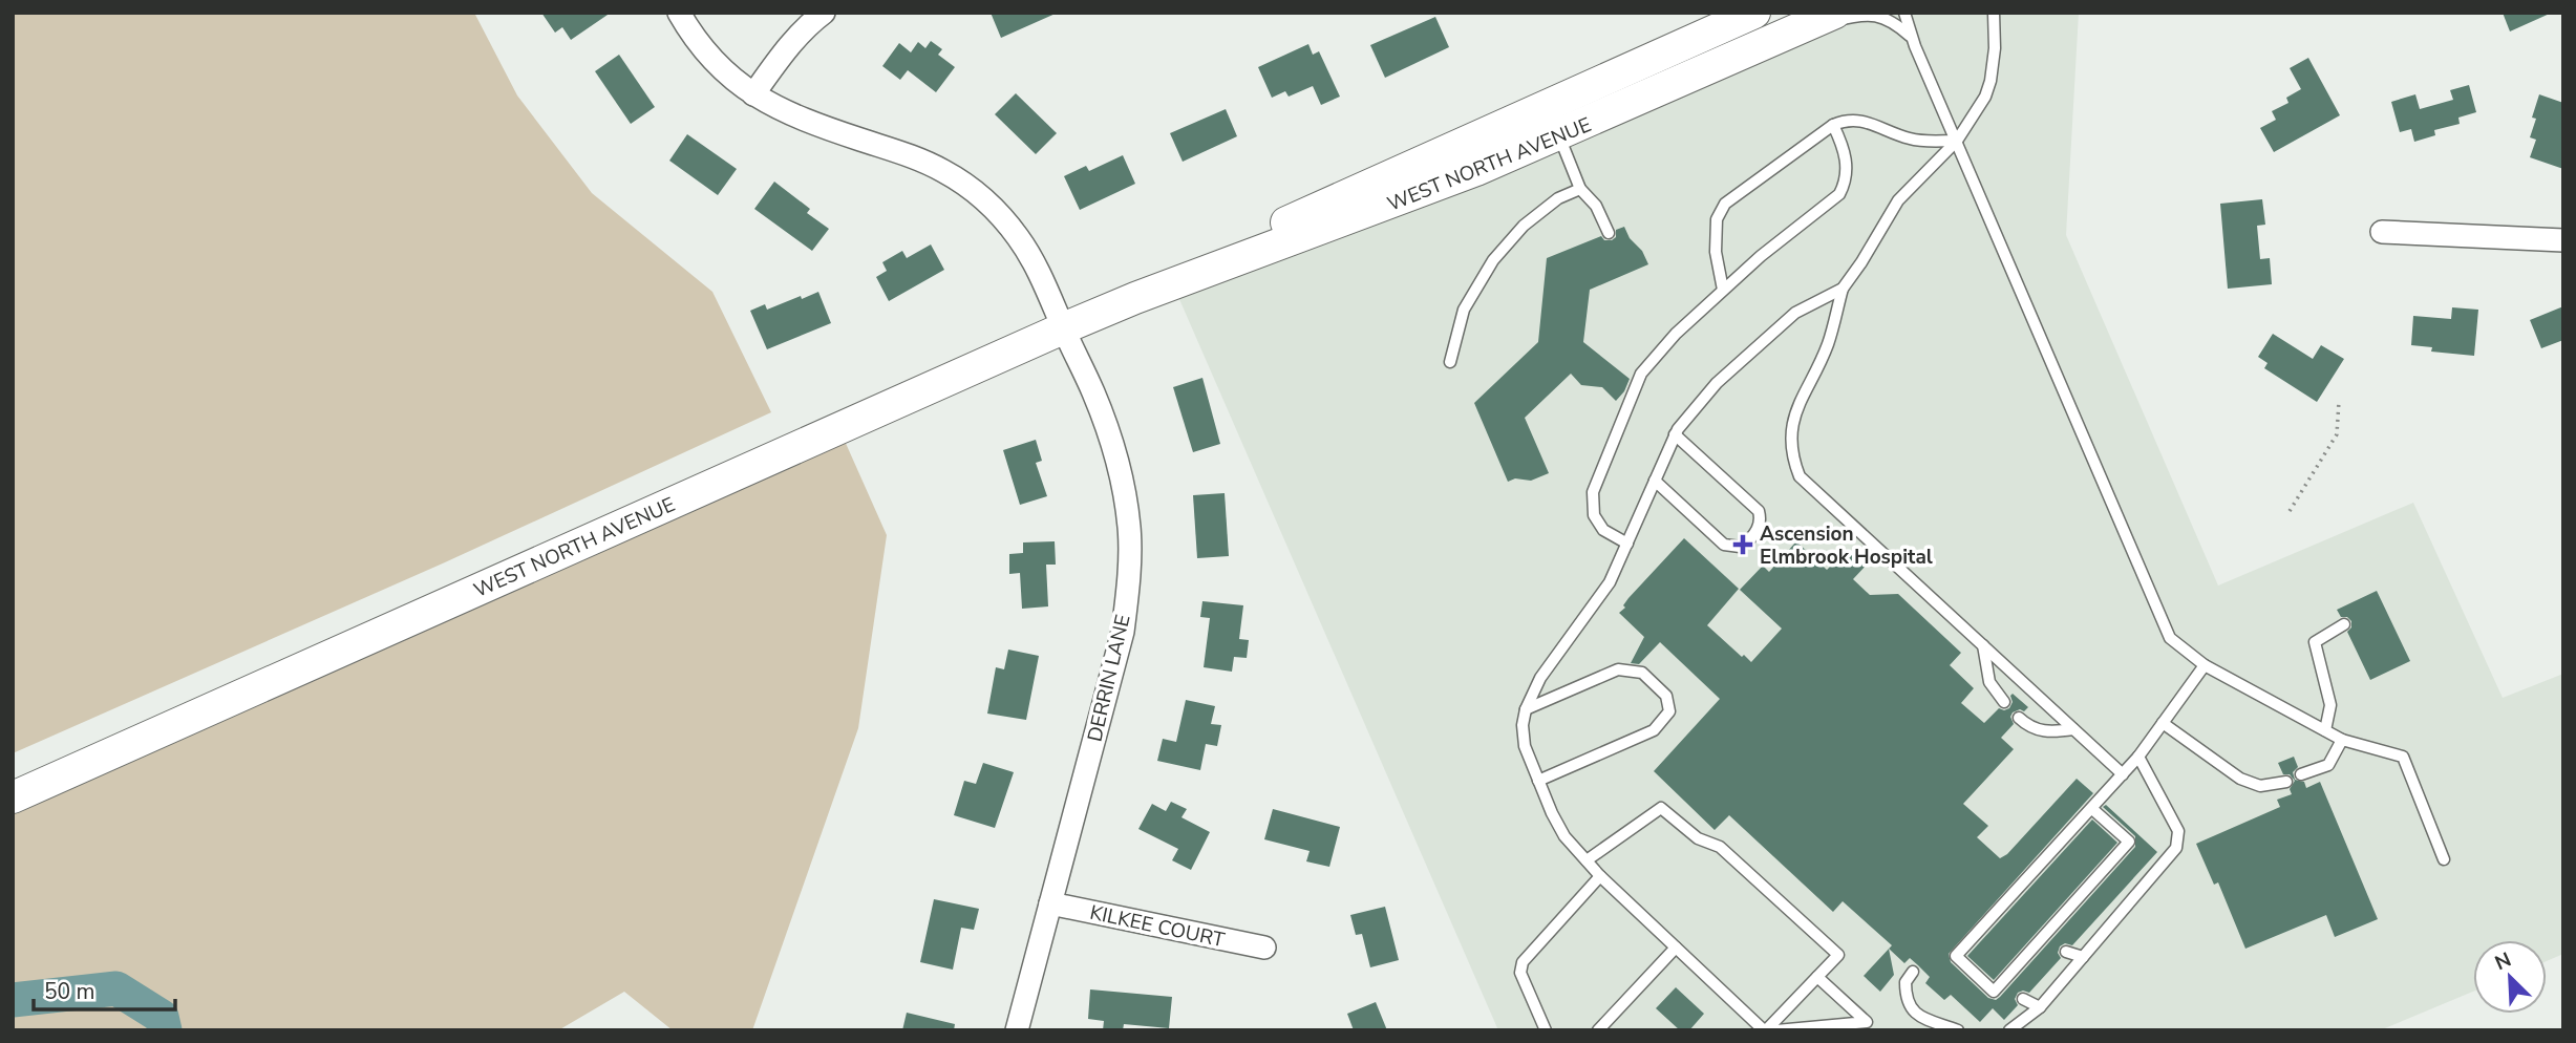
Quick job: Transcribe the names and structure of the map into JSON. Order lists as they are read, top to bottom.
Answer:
{
  "streets": {
    "main road": ["WEST NORTH AVENUE"],
    "street": ["DERRIN LANE", "KILKEE COURT"]
  },
  "crossings": [
    ["WEST NORTH AVENUE", "DERRIN LANE"],
    ["DERRIN LANE", "KILKEE COURT"]
  ],
  "places": {
    "health": ["Ascension Elmbrook Hospital"]
  },
  "scale_bar": "50 m",
  "north": "top left"
}
